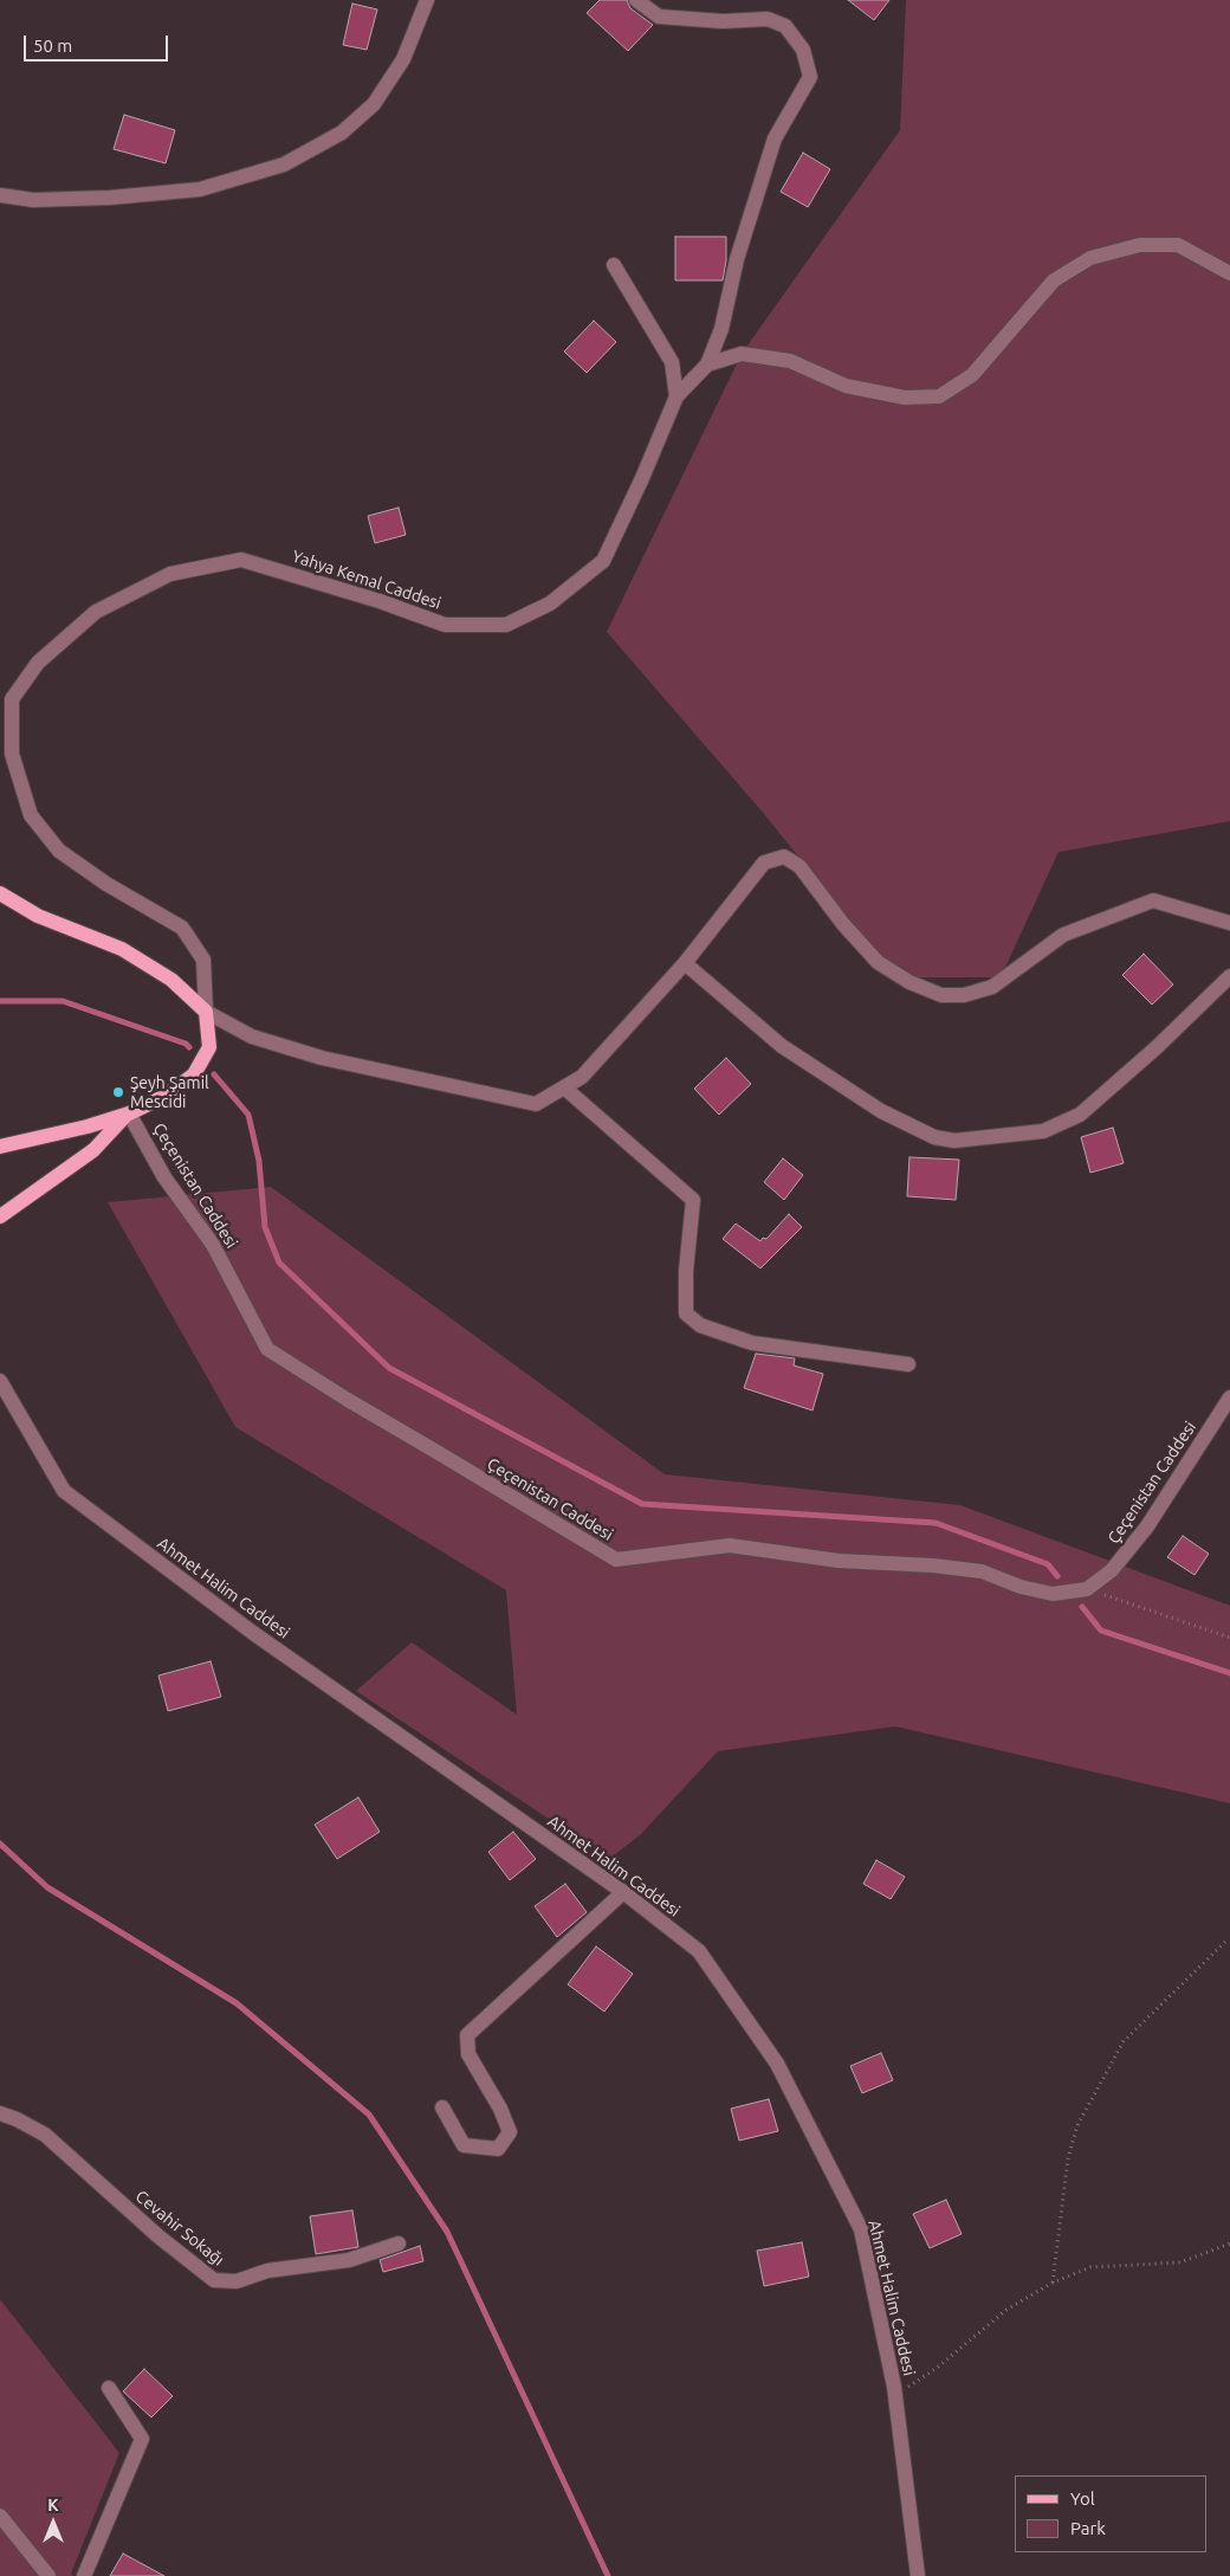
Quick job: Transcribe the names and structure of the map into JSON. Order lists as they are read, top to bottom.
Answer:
{
  "streets": {
    "street": [
      "Yahya Kemal Caddesi",
      "Çeçenistan Caddesi",
      "Ahmet Halim Caddesi",
      "Cevahir Sokağı"
    ]
  },
  "places": ["Şeyh Şamil Mescidi"],
  "legend": ["Yol", "Park"],
  "scale_bar": "50 m",
  "north": "top"
}
